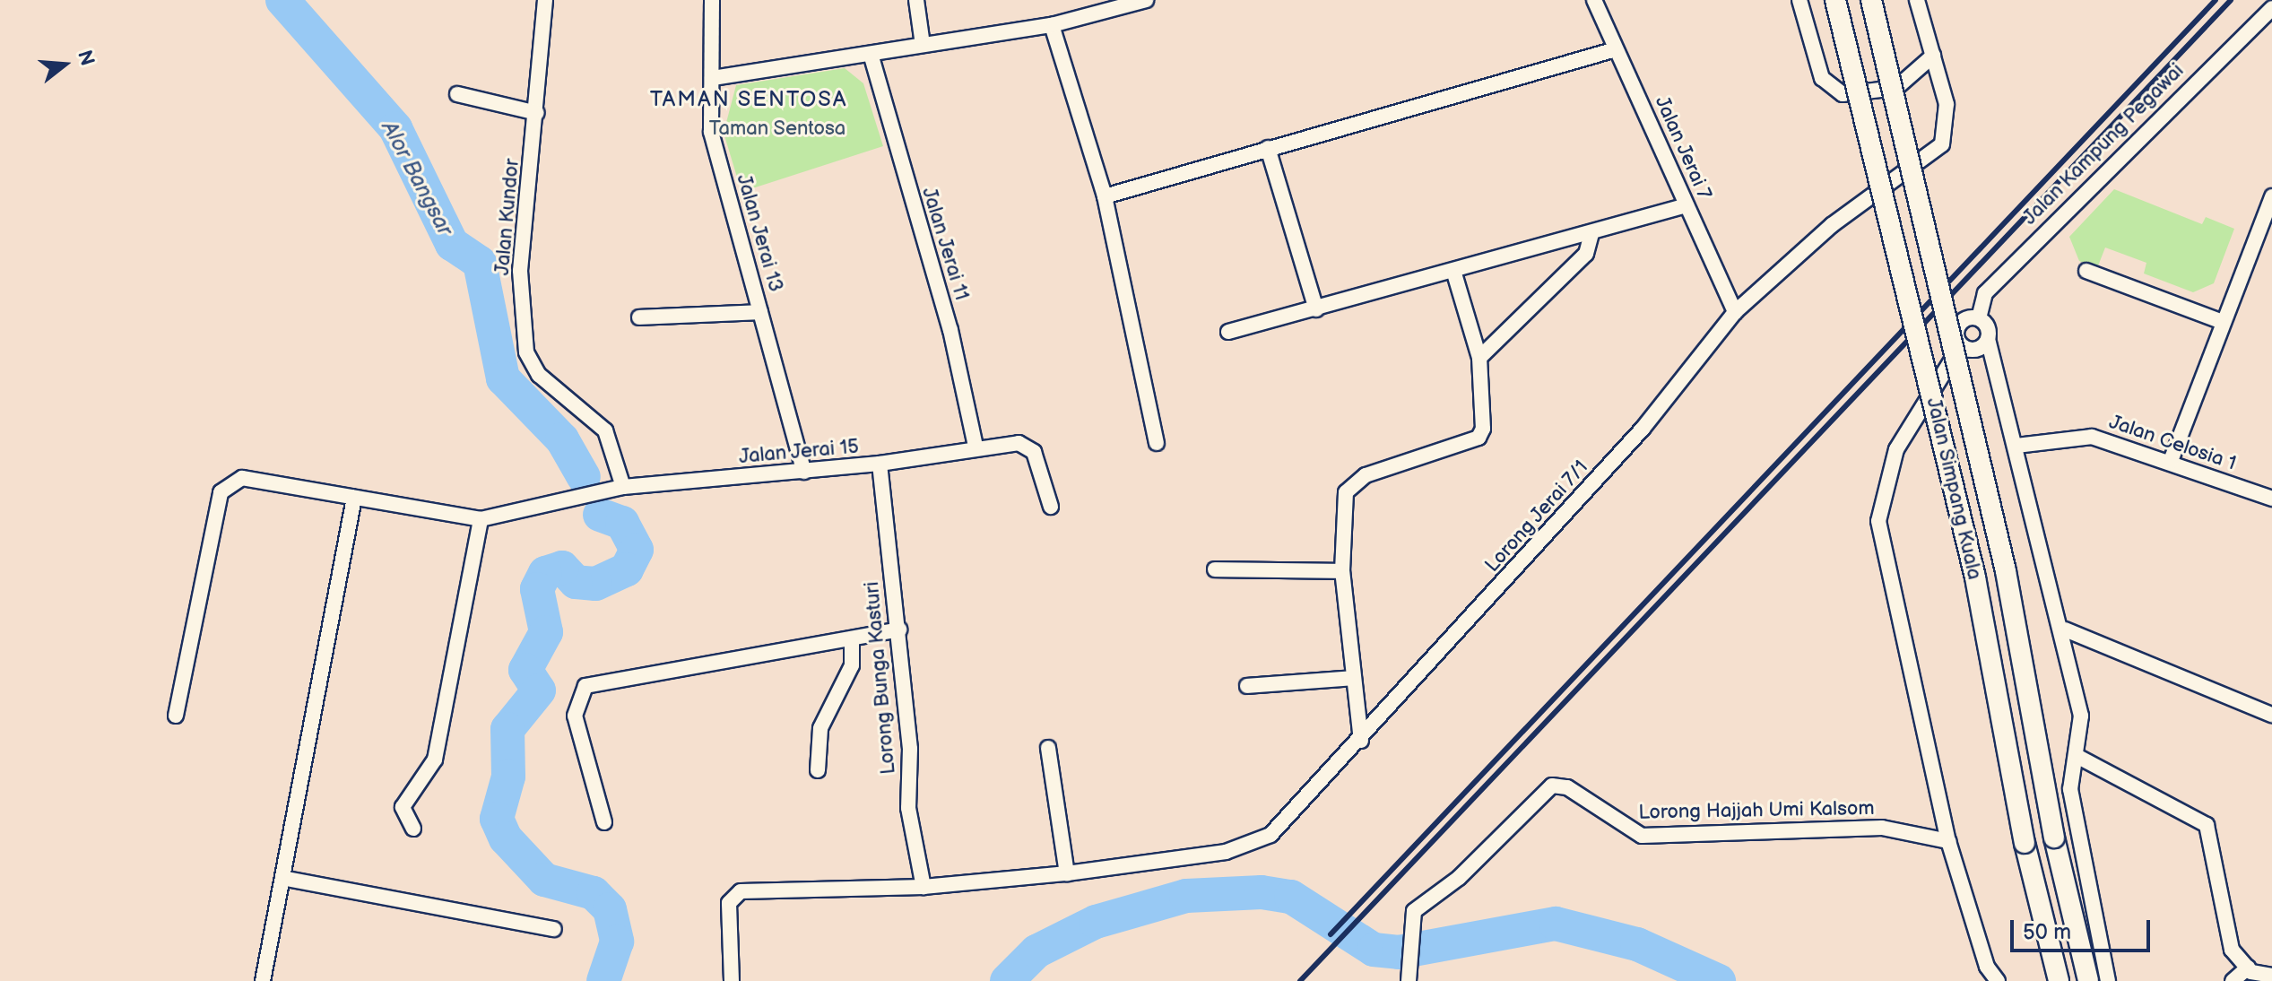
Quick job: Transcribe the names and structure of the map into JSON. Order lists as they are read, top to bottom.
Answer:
{
  "streets": {
    "main road": ["Jalan Simpang Kuala"],
    "street": [
      "Jalan Kampung Pegawai",
      "Jalan Jerai 7",
      "Jalan Kundor",
      "Jalan Jerai 13",
      "Jalan Jerai 11",
      "Jalan Celosia 1",
      "Jalan Jerai 15",
      "Lorong Jerai 7/1",
      "Lorong Bunga Kasturi",
      "Lorong Hajjah Umi Kalsom"
    ]
  },
  "crossings": [
    ["Jalan Jerai 7", "Lorong Jerai 7/1"],
    ["Jalan Kundor", "Jalan Jerai 15"],
    ["Jalan Jerai 13", "Jalan Jerai 15"],
    ["Jalan Jerai 11", "Jalan Jerai 15"],
    ["Jalan Jerai 15", "Lorong Bunga Kasturi"],
    ["Lorong Jerai 7/1", "Lorong Bunga Kasturi"]
  ],
  "districts": ["TAMAN SENTOSA"],
  "water": ["Alor Bangsar"],
  "parks": ["Taman Sentosa"],
  "scale_bar": "50 m",
  "north": "right"
}
